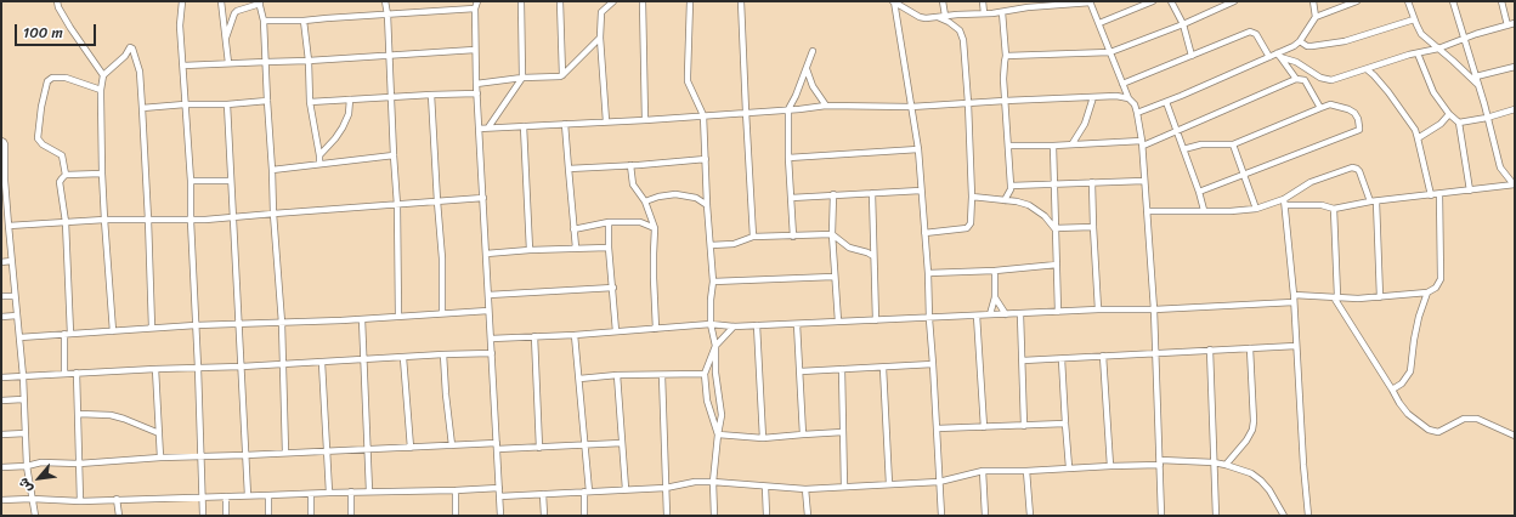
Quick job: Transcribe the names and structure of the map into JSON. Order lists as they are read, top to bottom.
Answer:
{
  "scale_bar": "100 m",
  "north": "bottom left"
}
